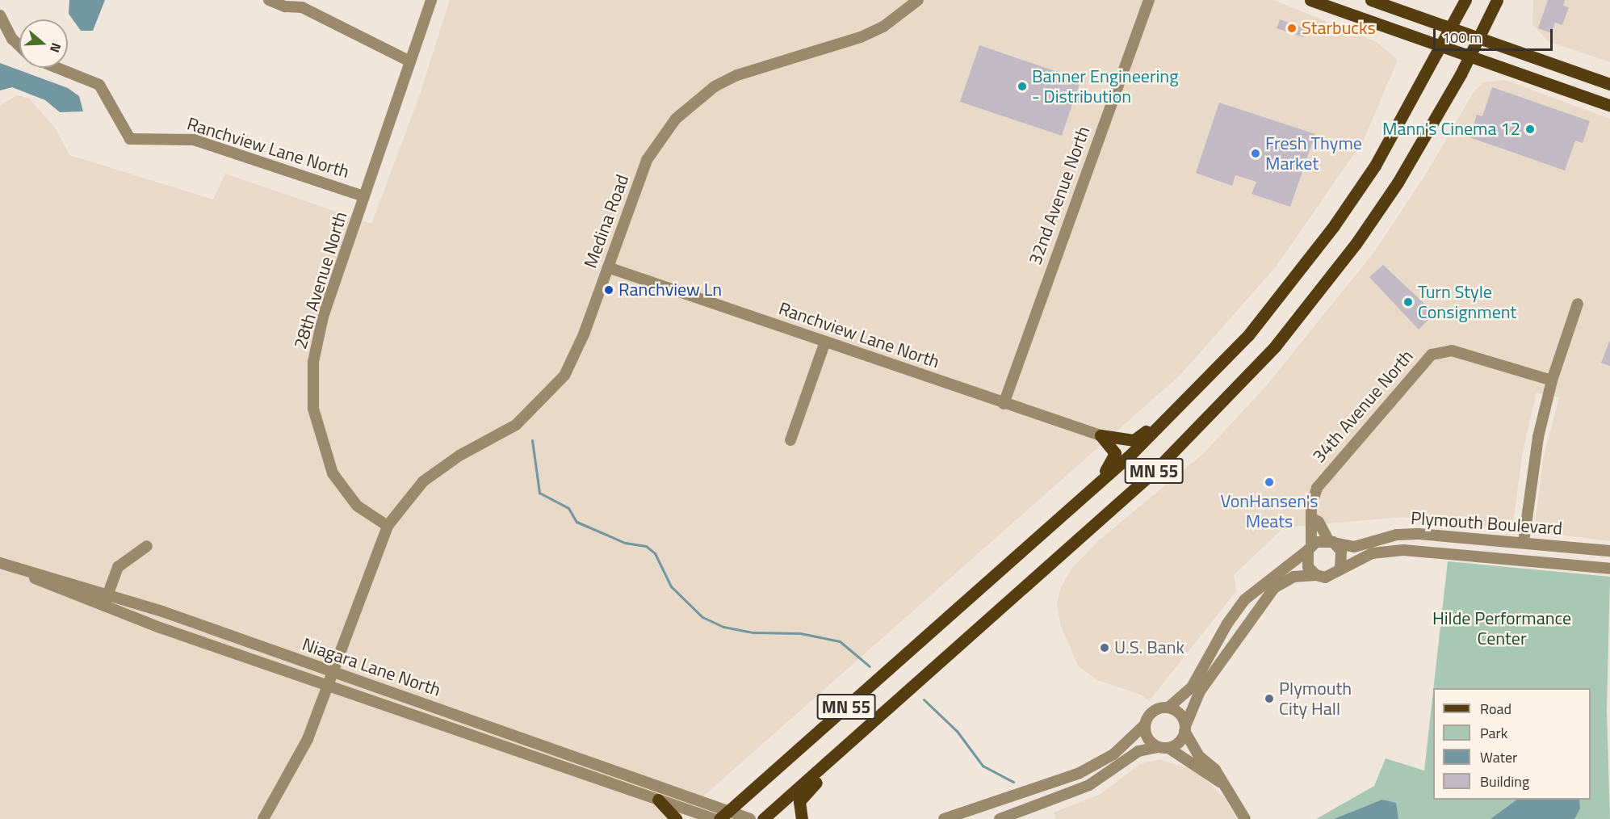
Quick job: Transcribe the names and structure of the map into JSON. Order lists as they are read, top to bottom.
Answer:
{
  "streets": {
    "main road": ["MN 55"],
    "street": [
      "Ranchview Lane North",
      "32nd Avenue North",
      "Medina Road",
      "28th Avenue North",
      "34th Avenue North",
      "Plymouth Boulevard",
      "Niagara Lane North"
    ]
  },
  "crossings": [
    ["Ranchview Lane North", "32nd Avenue North"],
    ["Ranchview Lane North", "Medina Road"],
    ["Ranchview Lane North", "28th Avenue North"],
    ["Medina Road", "28th Avenue North"],
    ["34th Avenue North", "Plymouth Boulevard"],
    ["MN 55", "Niagara Lane North"]
  ],
  "parks": ["Hilde Performance Center"],
  "places": [
    "Starbucks",
    "Banner Engineering - Distribution",
    "Mann's Cinema 12",
    "Fresh Thyme Market",
    "Ranchview Ln",
    "Turn Style Consignment",
    "VonHansen's Meats",
    "U.S. Bank",
    "Plymouth City Hall"
  ],
  "legend": [
    "Road",
    "Park",
    "Water",
    "Building"
  ],
  "scale_bar": "100 m",
  "north": "right"
}
